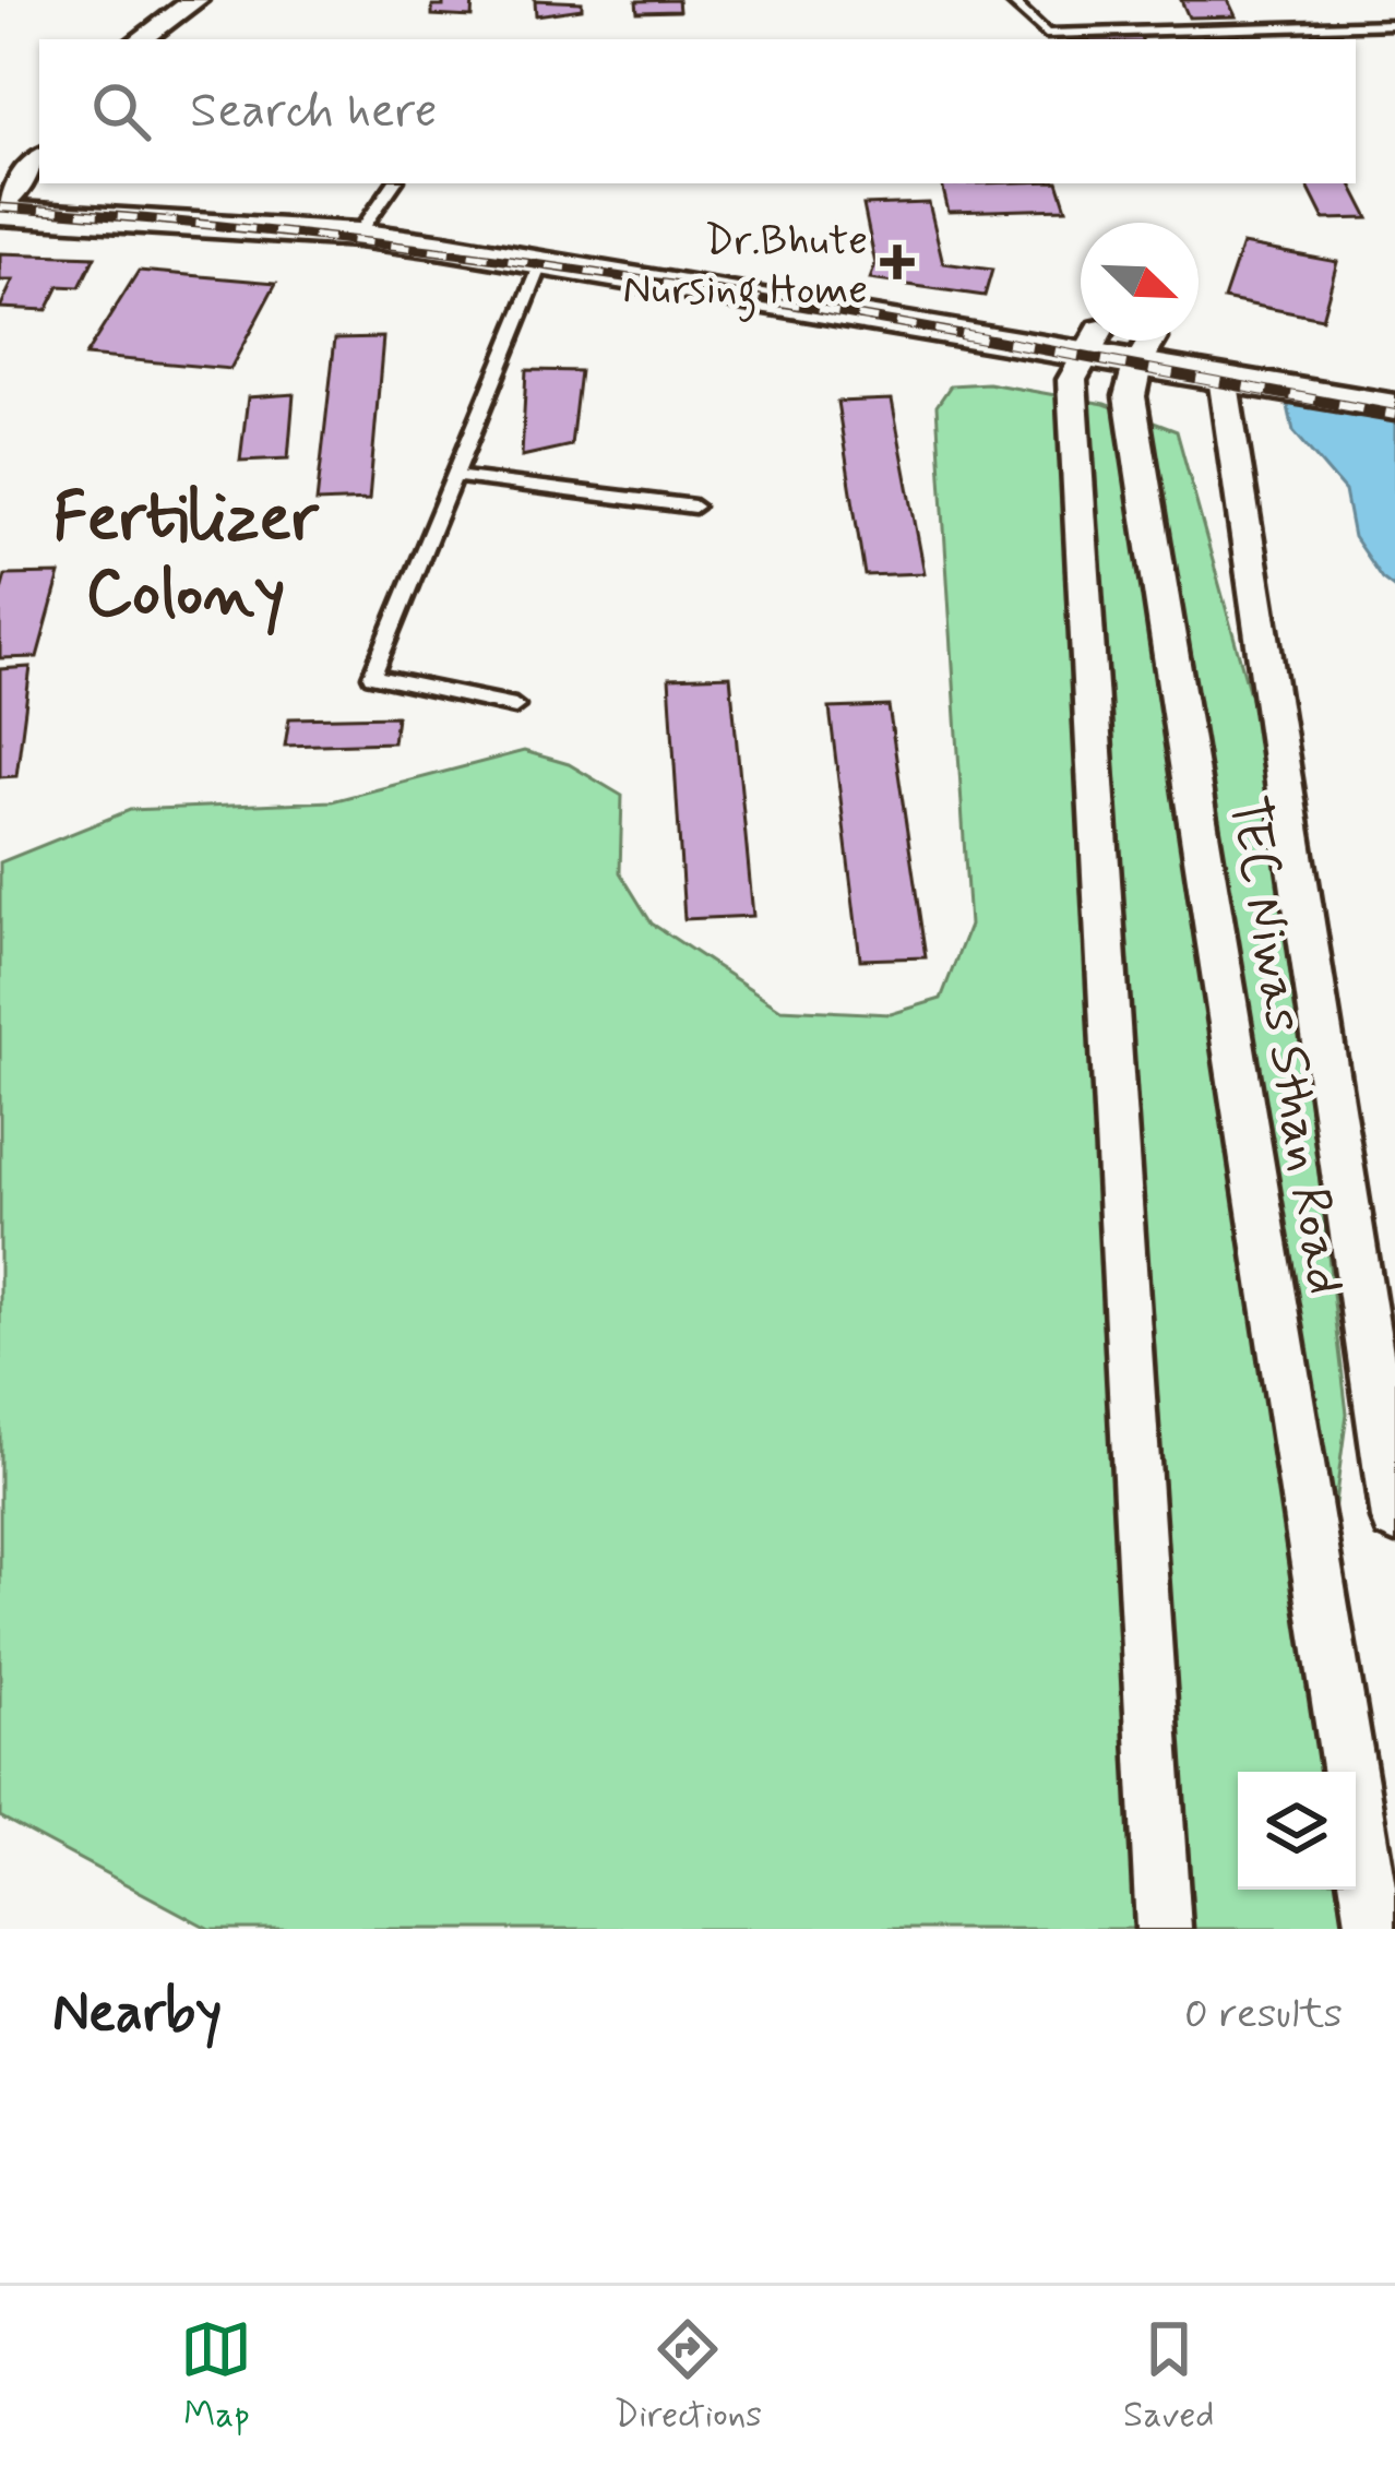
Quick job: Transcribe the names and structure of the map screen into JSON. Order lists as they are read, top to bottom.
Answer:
{
  "streets": {
    "street": ["TEC Niwas Sthan Road"]
  },
  "districts": ["Fertilizer Colony"],
  "places": {
    "health": ["Dr.Bhute Nursing Home"]
  },
  "north": "bottom right",
  "page": {
    "search": "Search here",
    "heading": ["Nearby", "0 results"],
    "nav": ["Map", "Directions", "Saved"]
  }
}
